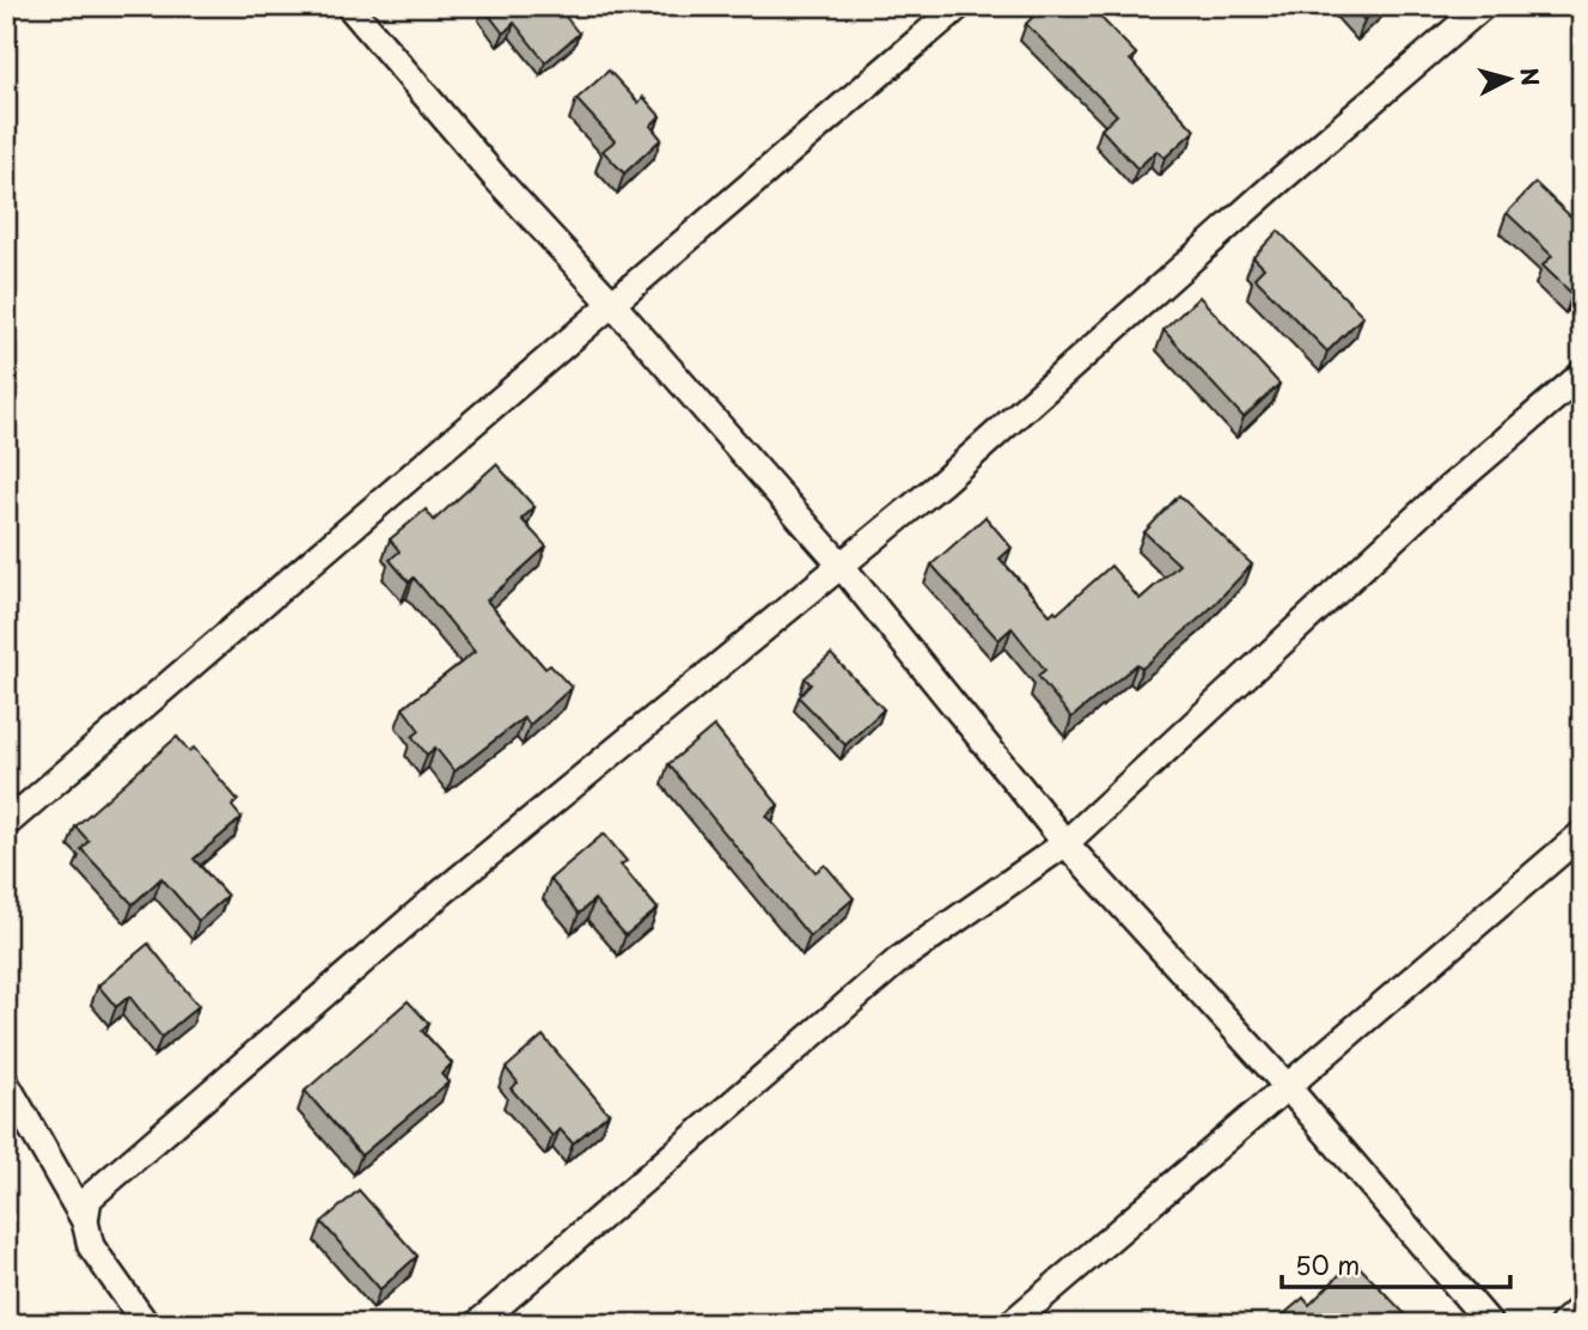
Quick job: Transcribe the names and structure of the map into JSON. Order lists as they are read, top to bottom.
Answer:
{
  "scale_bar": "50 m",
  "north": "right"
}
